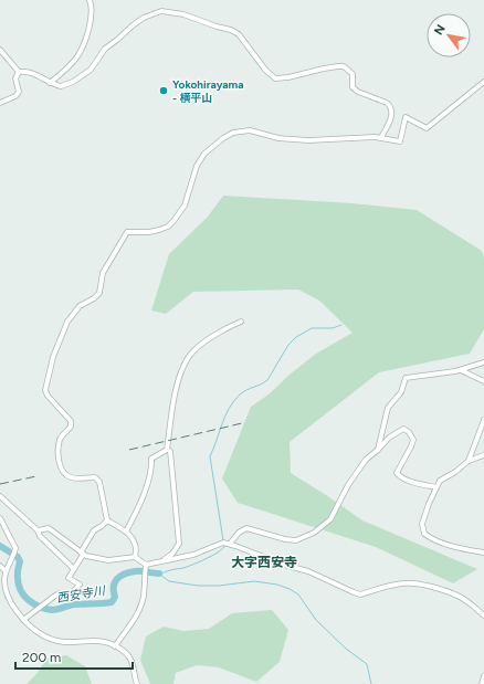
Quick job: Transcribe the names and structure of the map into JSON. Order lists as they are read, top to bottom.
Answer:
{
  "districts": ["大字西安寺"],
  "water": ["西安寺川"],
  "places": ["Yokohirayama - 横平山"],
  "scale_bar": "200 m",
  "north": "top left"
}
